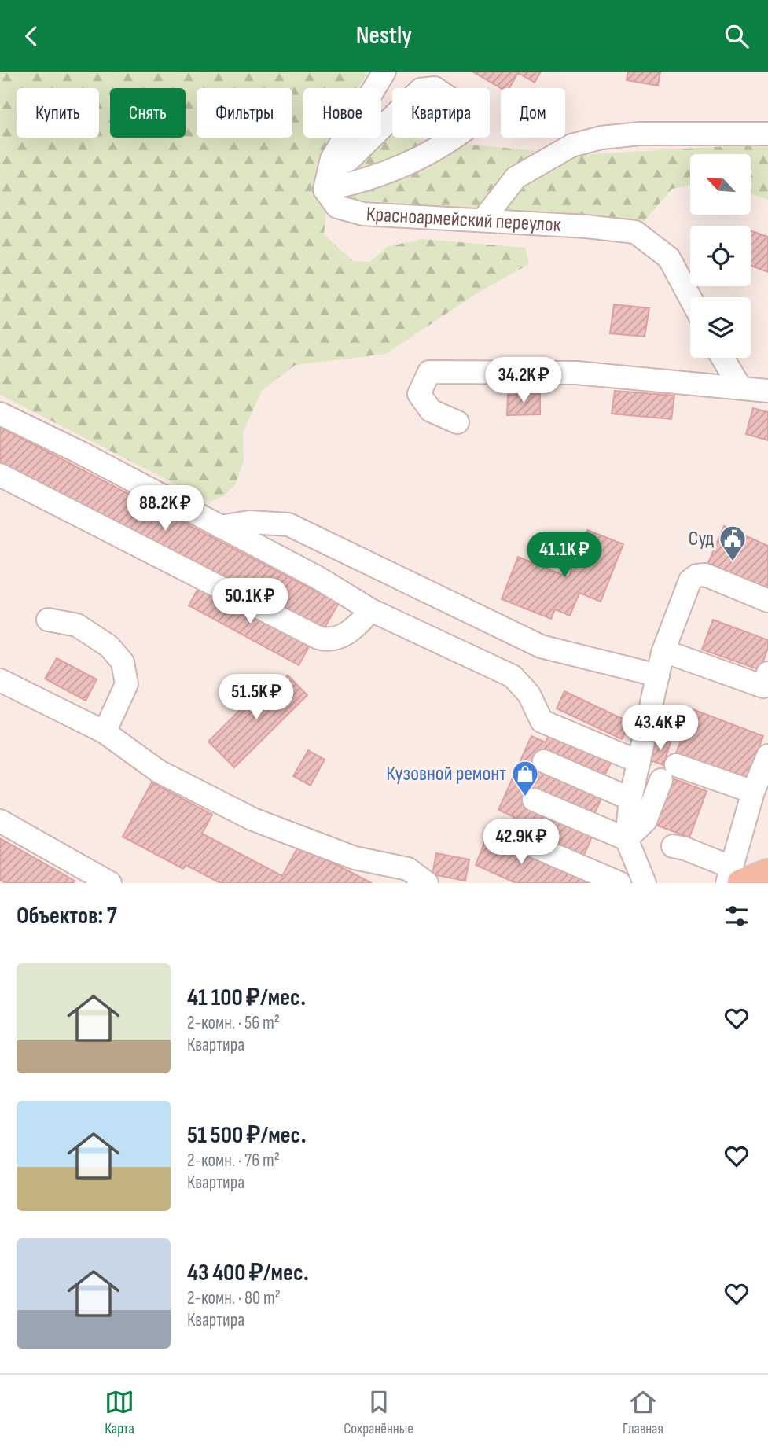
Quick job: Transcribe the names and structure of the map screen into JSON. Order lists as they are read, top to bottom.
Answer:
{
  "streets": {
    "street": ["Красноармейский переулок"]
  },
  "places": {
    "public building": ["Суд"],
    "shop": ["Кузовной ремонт"]
  },
  "north": "top left",
  "page": {
    "header": "Nestly",
    "chip": [
      "Купить",
      "Снять",
      "Фильтры",
      "Новое",
      "Квартира",
      "Дом"
    ],
    "price": [
      "34.2K ₽",
      "88.2K ₽",
      "41.1K ₽",
      "50.1K ₽",
      "51.5K ₽",
      "43.4K ₽",
      "42.9K ₽"
    ],
    "heading": "Объектов: 7",
    "list": [
      {
        "name": "41 100 ₽/мес.",
        "note": "2-комн. · 56 m² · Квартира"
      },
      {
        "name": "51 500 ₽/мес.",
        "note": "2-комн. · 76 m² · Квартира"
      },
      {
        "name": "43 400 ₽/мес.",
        "note": "2-комн. · 80 m² · Квартира"
      }
    ],
    "tabs": ["Карта", "Сохранённые", "Главная"]
  }
}
